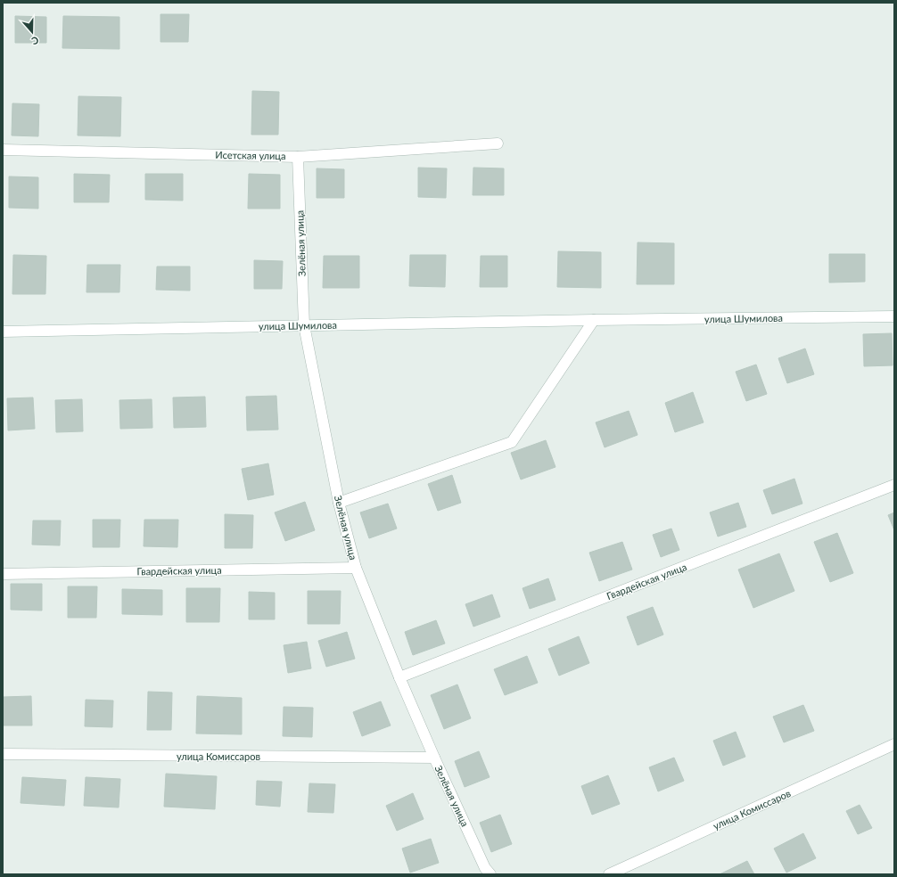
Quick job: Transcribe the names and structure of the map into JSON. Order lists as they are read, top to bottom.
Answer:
{
  "streets": {
    "street": [
      "Исетская улица",
      "Зелёная улица",
      "улица Шумилова",
      "Гвардейская улица",
      "улица Комиссаров"
    ]
  },
  "crossings": [
    ["Исетская улица", "Зелёная улица"],
    ["Зелёная улица", "улица Шумилова"],
    ["Зелёная улица", "Гвардейская улица"],
    ["Зелёная улица", "улица Комиссаров"]
  ],
  "north": "bottom"
}
